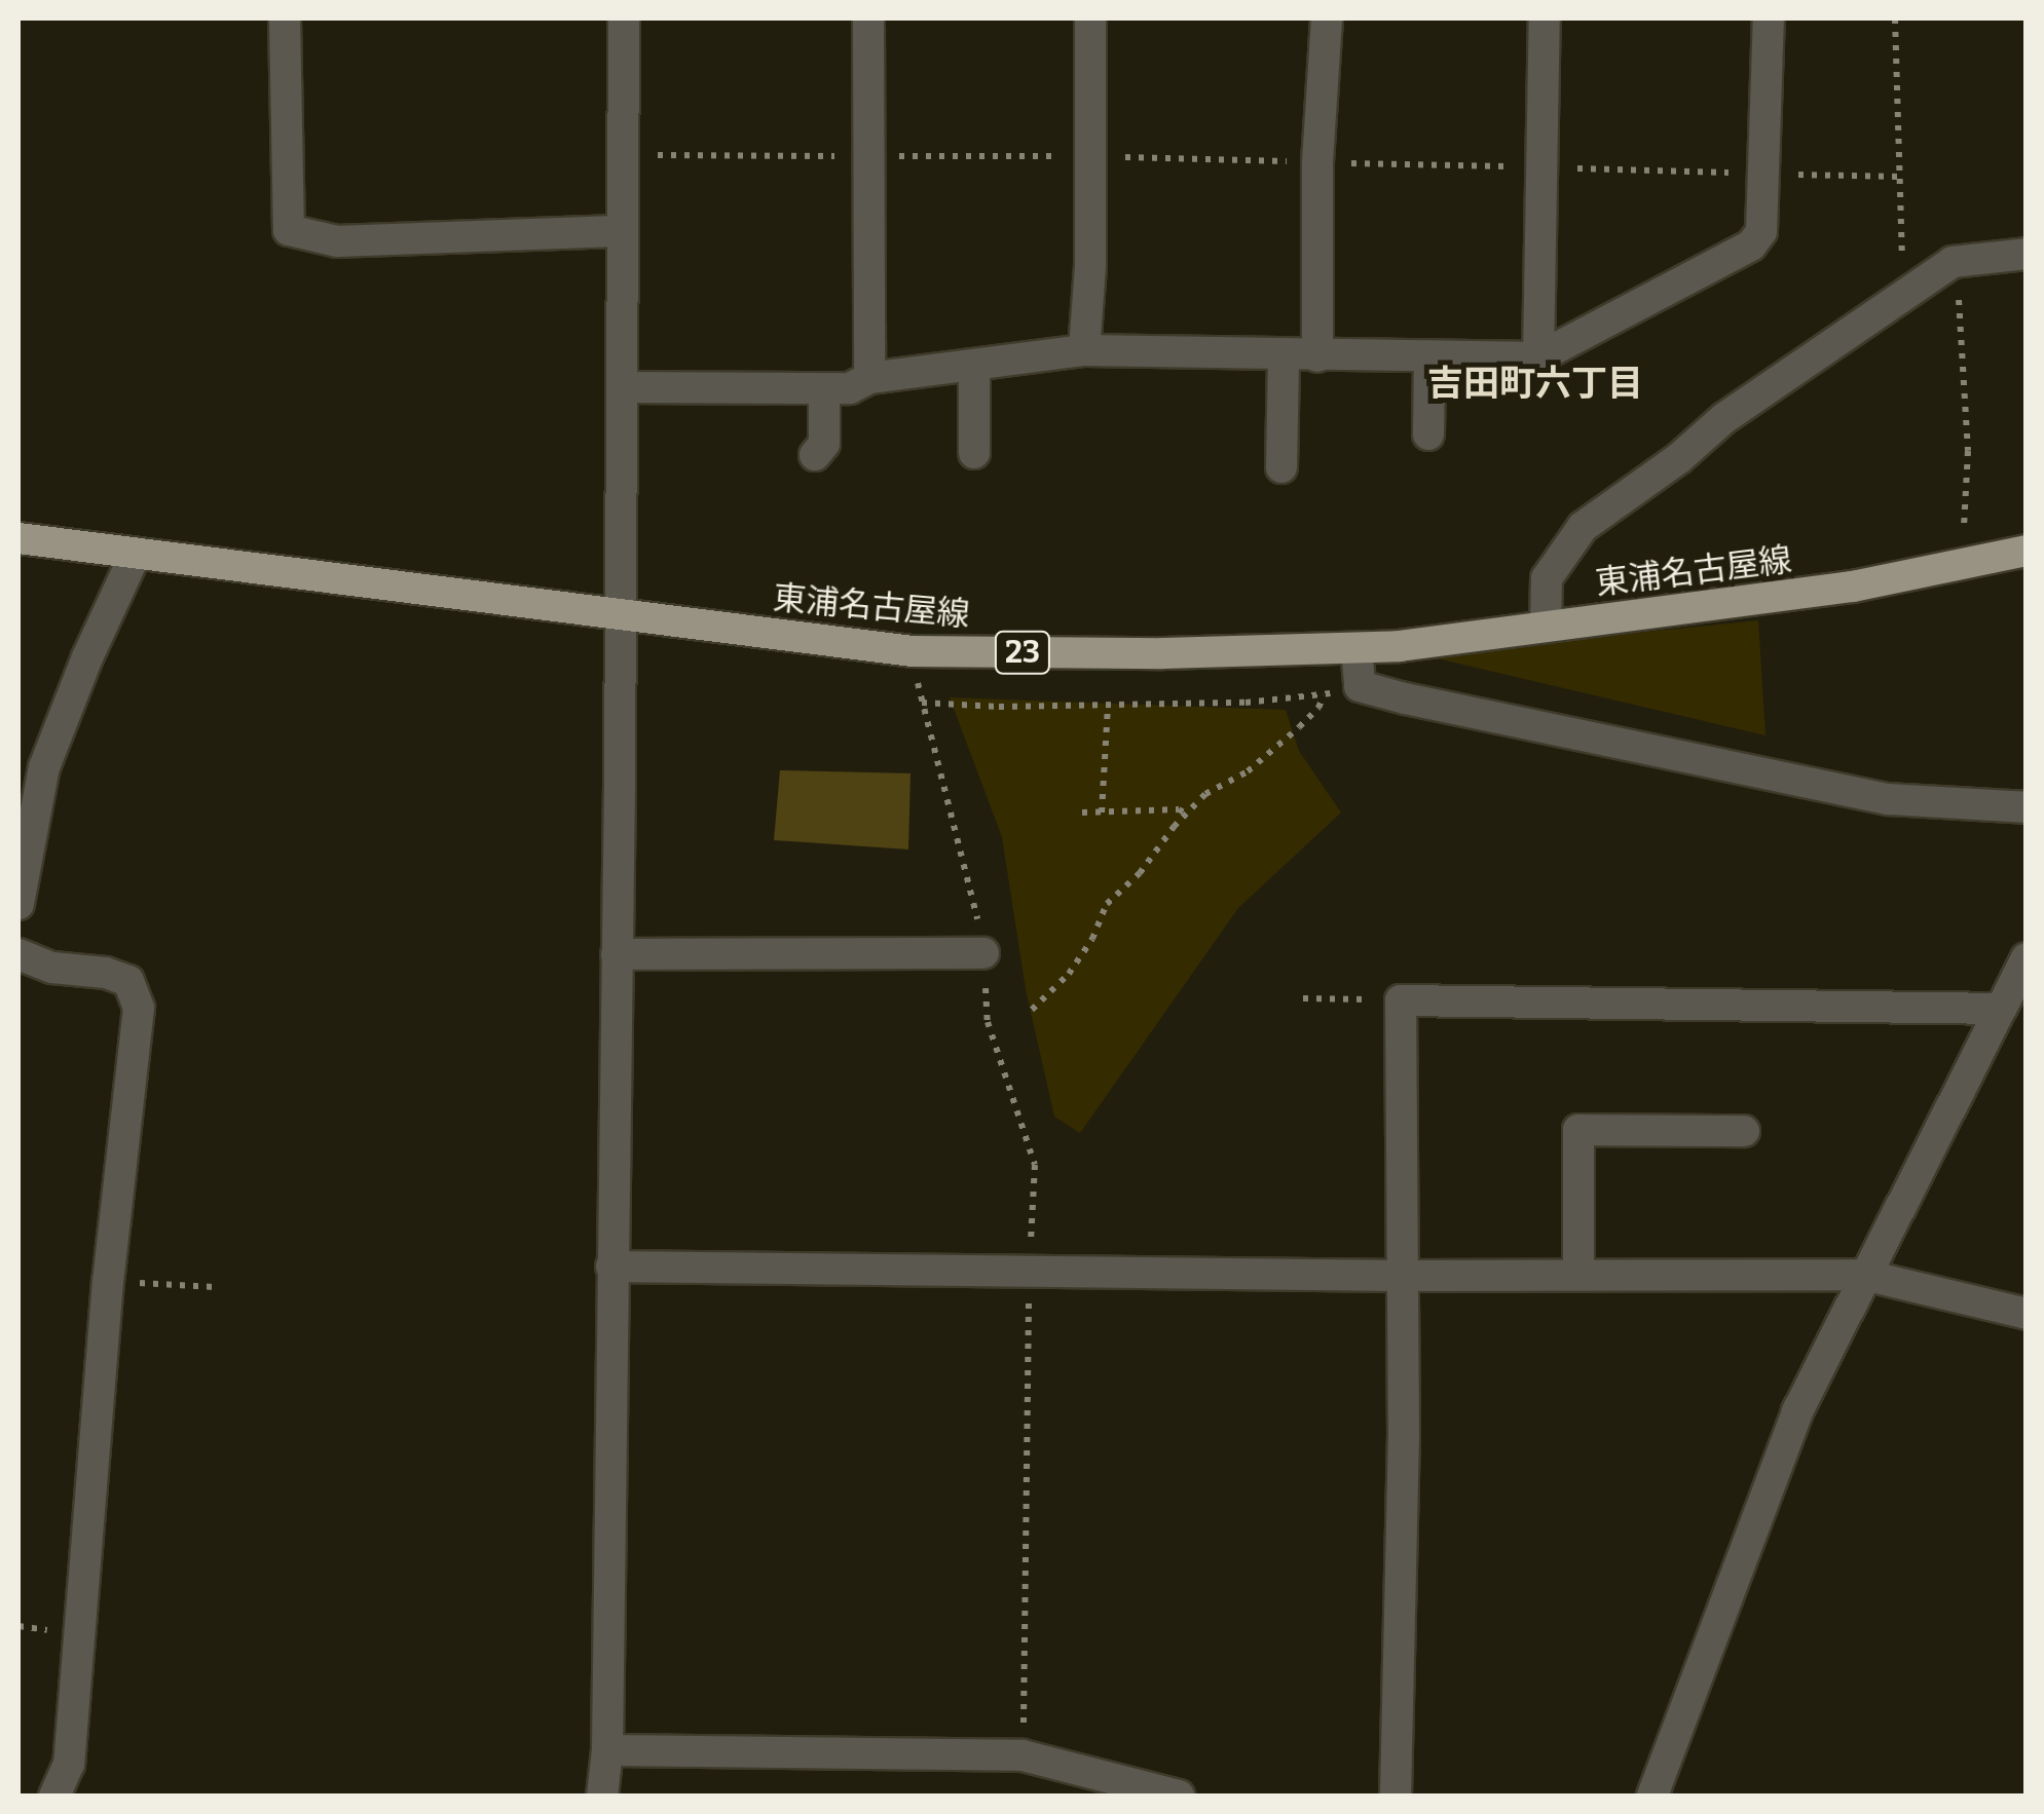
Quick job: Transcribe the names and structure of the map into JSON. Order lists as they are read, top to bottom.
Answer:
{
  "streets": {
    "main road": ["東浦名古屋線", "23"]
  },
  "districts": ["吉田町六丁目"]
}
